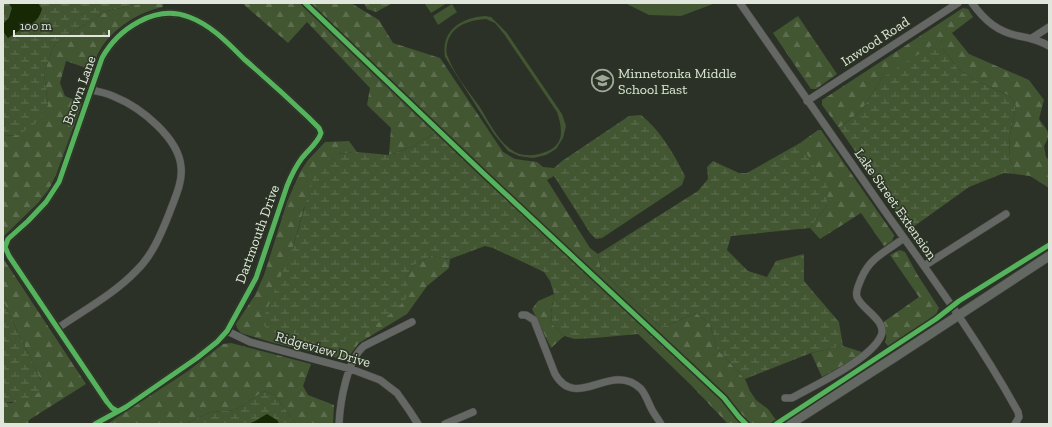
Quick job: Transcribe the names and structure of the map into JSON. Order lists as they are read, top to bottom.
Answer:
{
  "streets": {
    "street": [
      "Inwood Road",
      "Brown Lane",
      "Lake Street Extension",
      "Dartmouth Drive",
      "Ridgeview Drive"
    ]
  },
  "crossings": [
    ["Inwood Road", "Lake Street Extension"],
    ["Brown Lane", "Dartmouth Drive"],
    ["Dartmouth Drive", "Ridgeview Drive"]
  ],
  "places": {
    "school or university": ["Minnetonka Middle School East"]
  },
  "scale_bar": "100 m"
}
